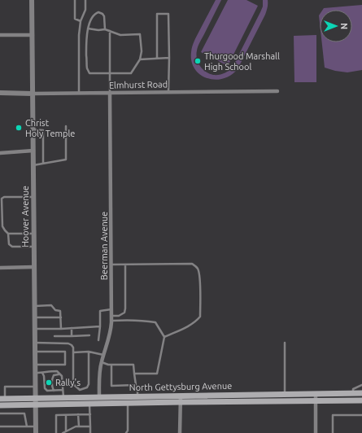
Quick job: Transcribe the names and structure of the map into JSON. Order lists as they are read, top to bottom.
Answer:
{
  "streets": {
    "main road": ["North Gettysburg Avenue"],
    "street": ["Elmhurst Road", "Hoover Avenue", "Beerman Avenue"]
  },
  "crossings": [
    ["Elmhurst Road", "Hoover Avenue"],
    ["Elmhurst Road", "Beerman Avenue"],
    ["Hoover Avenue", "North Gettysburg Avenue"],
    ["Beerman Avenue", "North Gettysburg Avenue"]
  ],
  "places": ["Thurgood Marshall High School", "Christ Holy Temple", "Rally's"],
  "north": "right"
}
